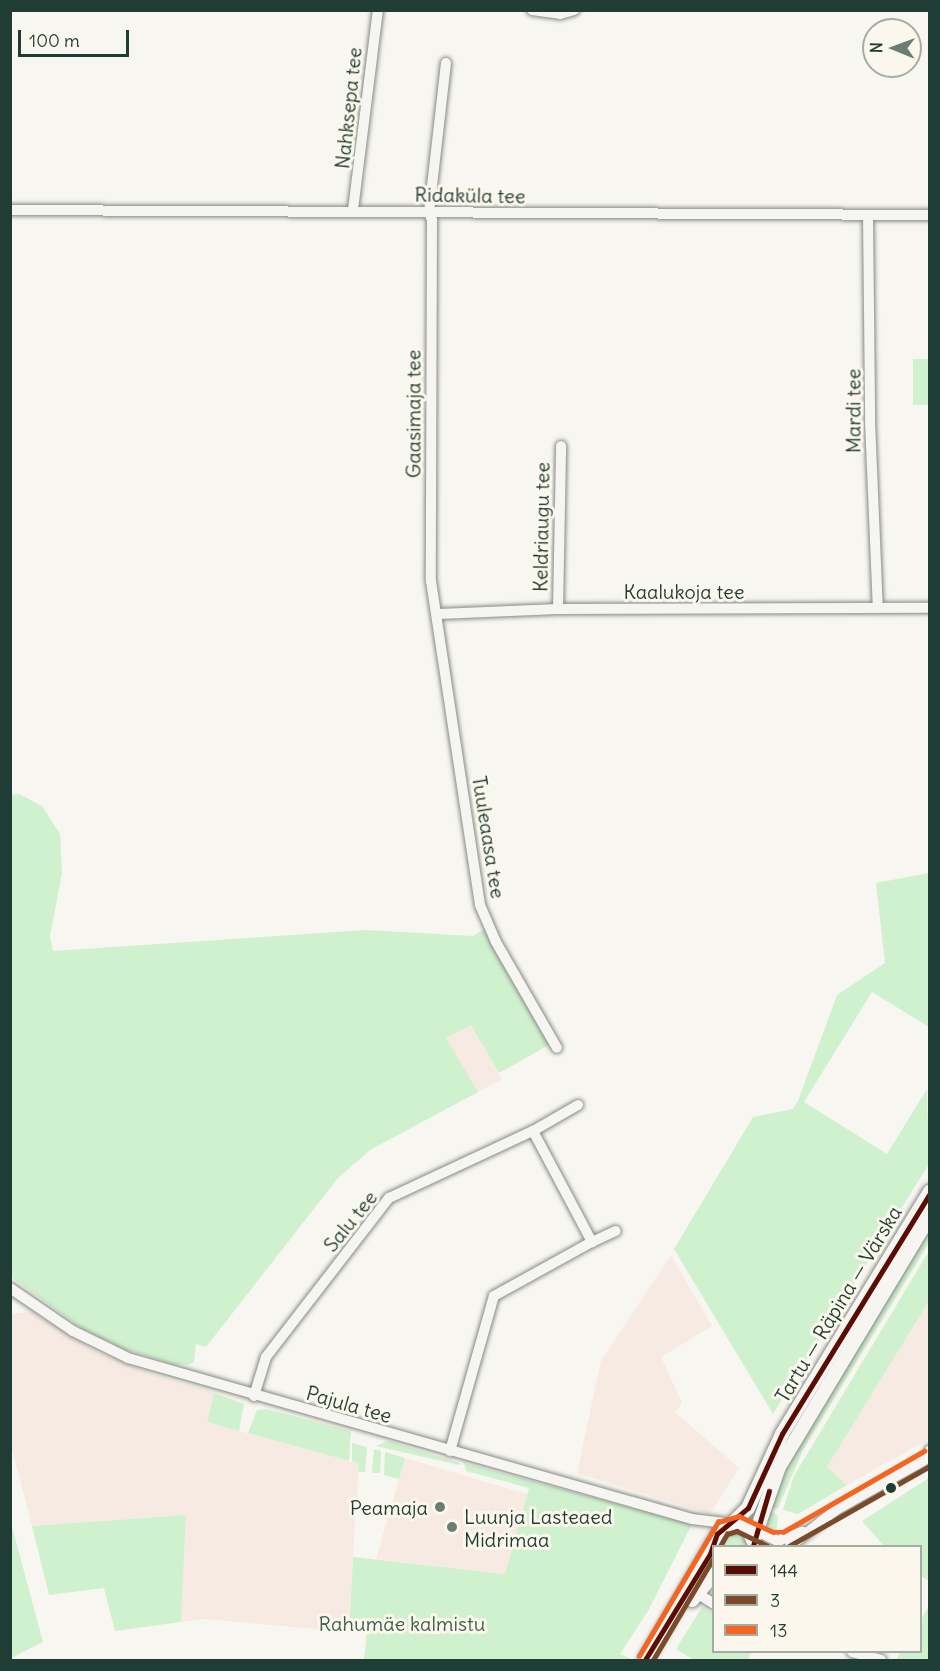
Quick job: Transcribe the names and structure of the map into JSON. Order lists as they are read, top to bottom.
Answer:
{
  "streets": {
    "main road": ["Tartu — Räpina — Värska"],
    "street": [
      "Nahksepa tee",
      "Ridaküla tee",
      "Mardi tee",
      "Gaasimaja tee",
      "Keldriaugu tee",
      "Kaalukoja tee",
      "Tuuleaasa tee",
      "Salu tee",
      "Pajula tee"
    ]
  },
  "crossings": [
    ["Nahksepa tee", "Ridaküla tee"],
    ["Ridaküla tee", "Mardi tee"],
    ["Ridaküla tee", "Gaasimaja tee"],
    ["Mardi tee", "Kaalukoja tee"],
    ["Gaasimaja tee", "Kaalukoja tee"],
    ["Gaasimaja tee", "Tuuleaasa tee"],
    ["Keldriaugu tee", "Kaalukoja tee"],
    ["Kaalukoja tee", "Tuuleaasa tee"],
    ["Salu tee", "Pajula tee"]
  ],
  "parks": ["Rahumäe kalmistu"],
  "places": ["Peamaja", "Luunja Lasteaed Midrimaa"],
  "lines": ["transit line 144", "transit line 13", "transit line 3"],
  "legend": ["144", "3", "13"],
  "scale_bar": "100 m",
  "north": "left"
}
